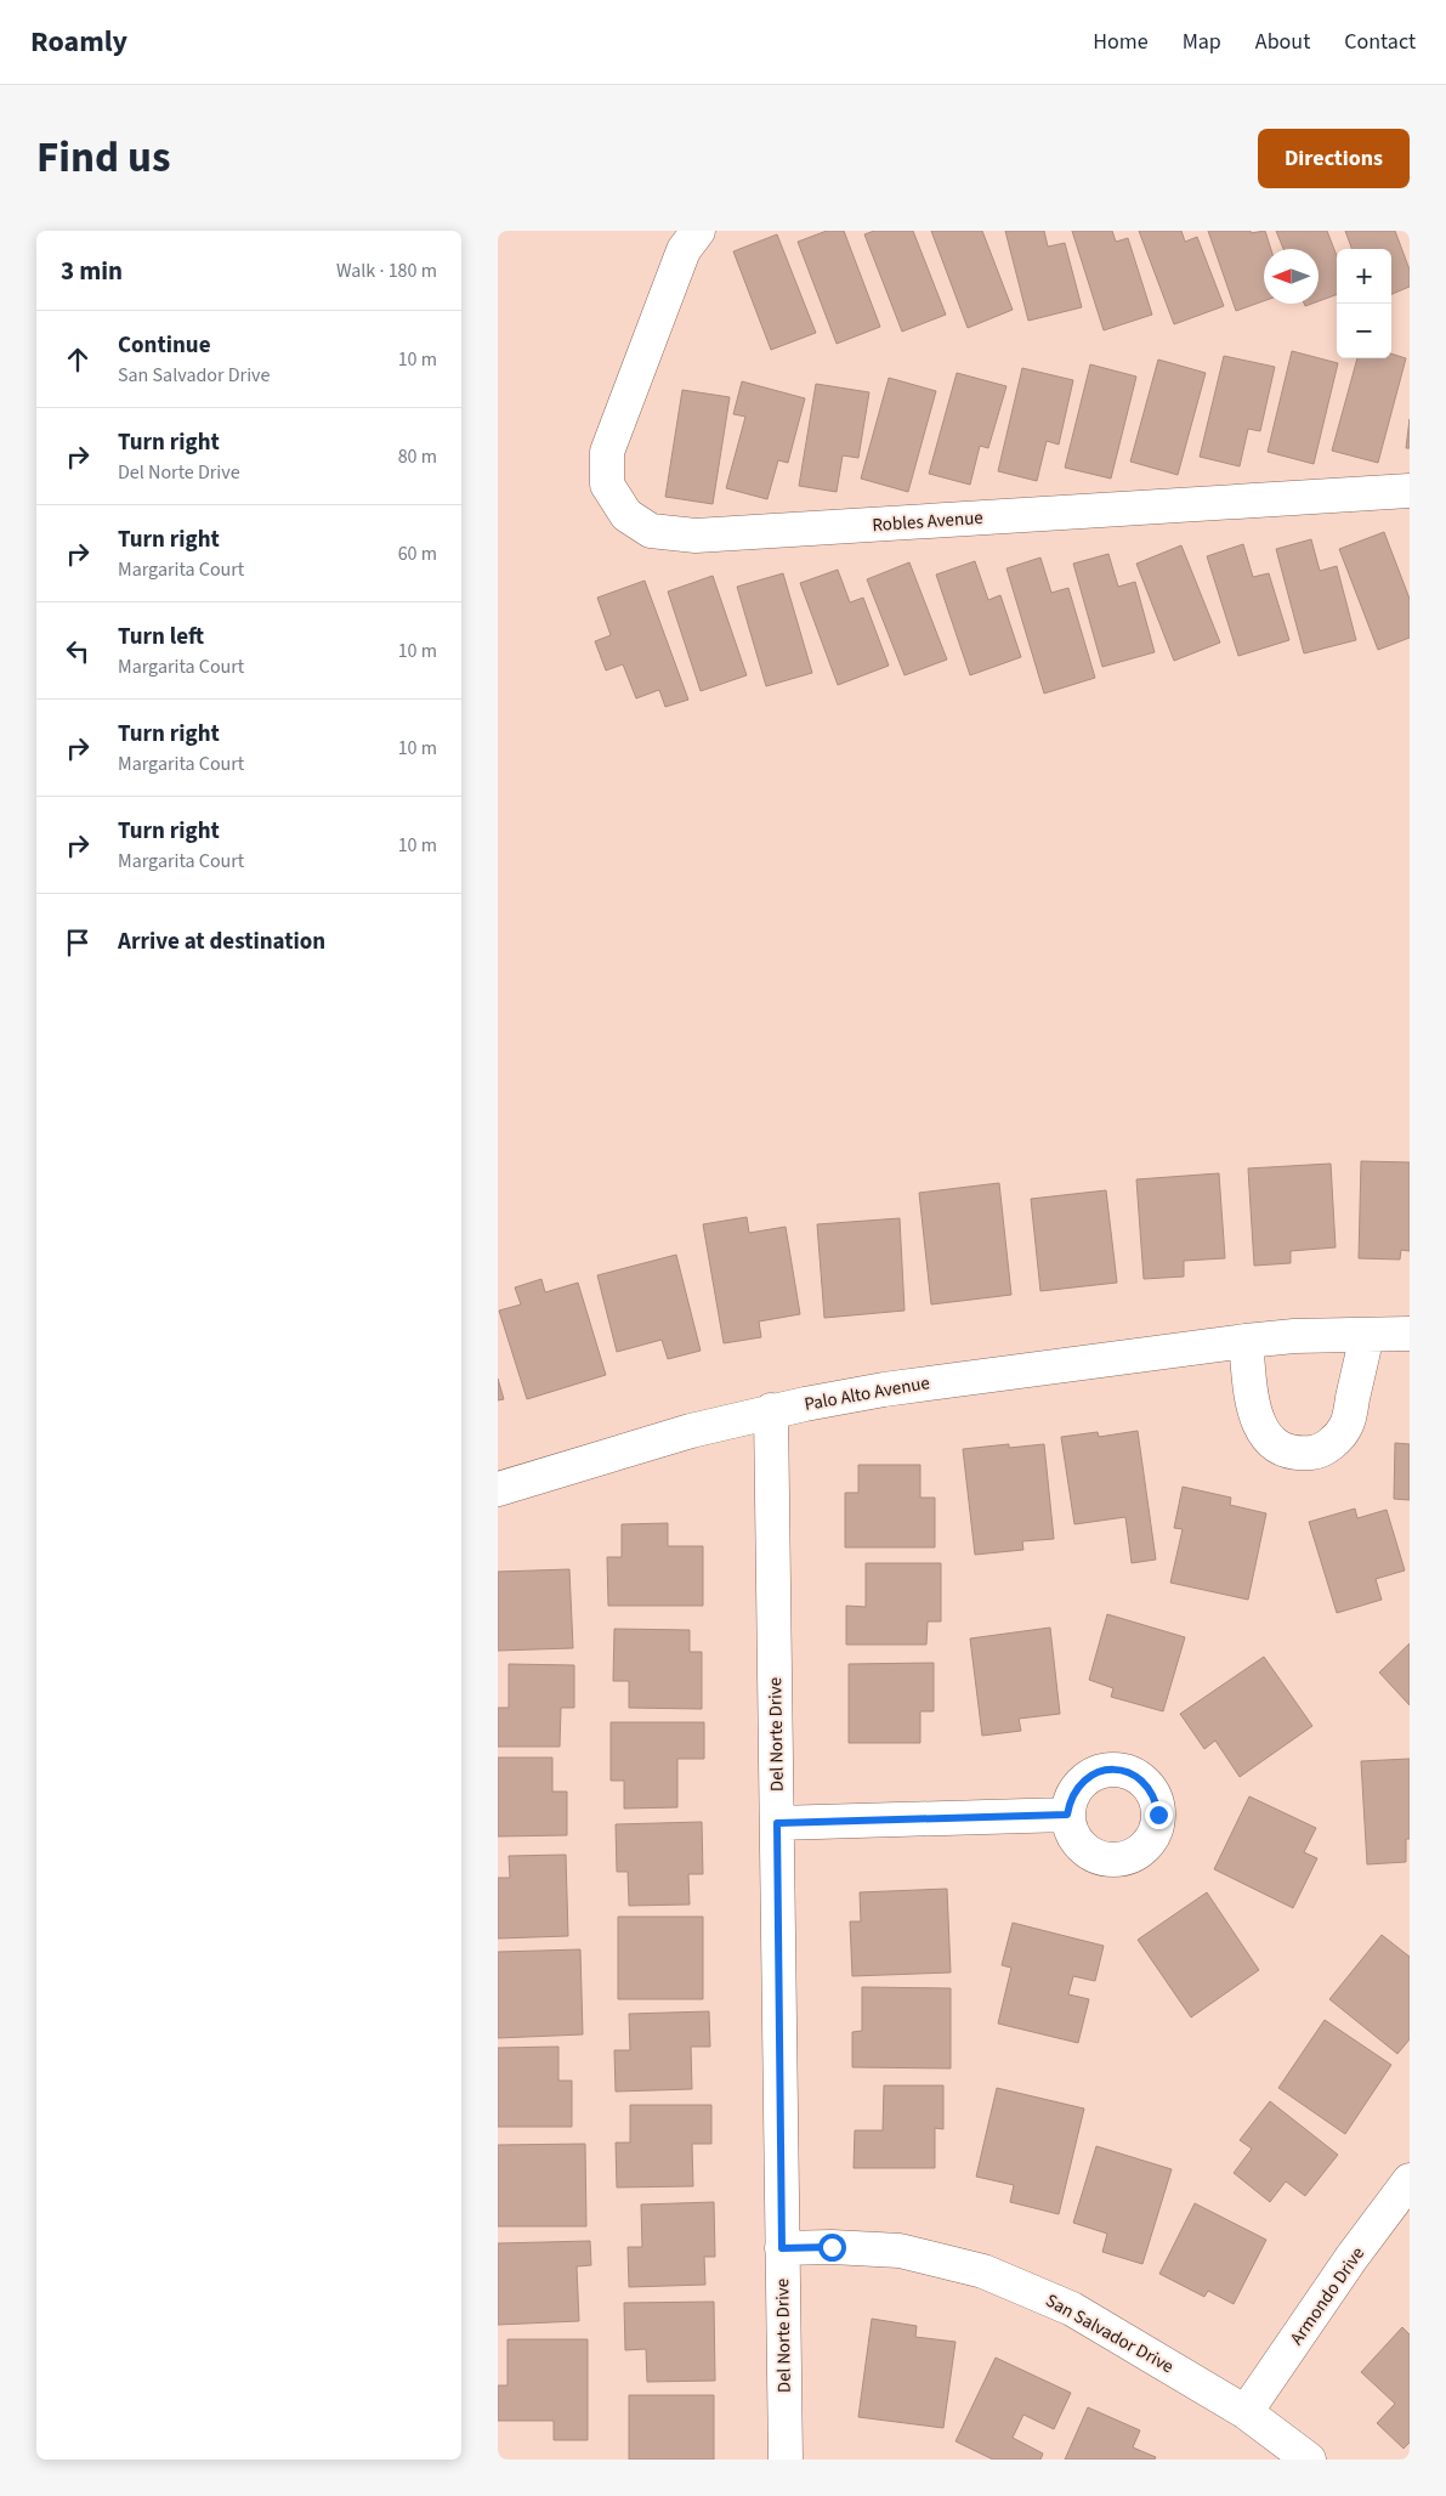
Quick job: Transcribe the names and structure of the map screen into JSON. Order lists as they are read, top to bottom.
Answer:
{
  "streets": {
    "street": [
      "Robles Avenue",
      "Palo Alto Avenue",
      "Del Norte Drive",
      "Armondo Drive",
      "San Salvador Drive"
    ]
  },
  "crossings": [
    ["Palo Alto Avenue", "Del Norte Drive"],
    ["Del Norte Drive", "San Salvador Drive"],
    ["Armondo Drive", "San Salvador Drive"]
  ],
  "north": "left",
  "page": {
    "header": "Roamly",
    "nav": [
      "Home",
      "Map",
      "About",
      "Contact"
    ],
    "title": "Find us",
    "buttons": "Directions",
    "heading": ["3 min", "Walk · 180 m"],
    "map_buttons": ["+", "−"],
    "list": [
      ["Continue", "San Salvador Drive", "10 m"],
      ["Turn right", "Del Norte Drive", "80 m"],
      ["Turn right", "Margarita Court", "60 m"],
      ["Turn left", "Margarita Court", "10 m"],
      ["Turn right", "Margarita Court", "10 m"],
      ["Turn right", "Margarita Court", "10 m"],
      "Arrive at destination"
    ]
  }
}
